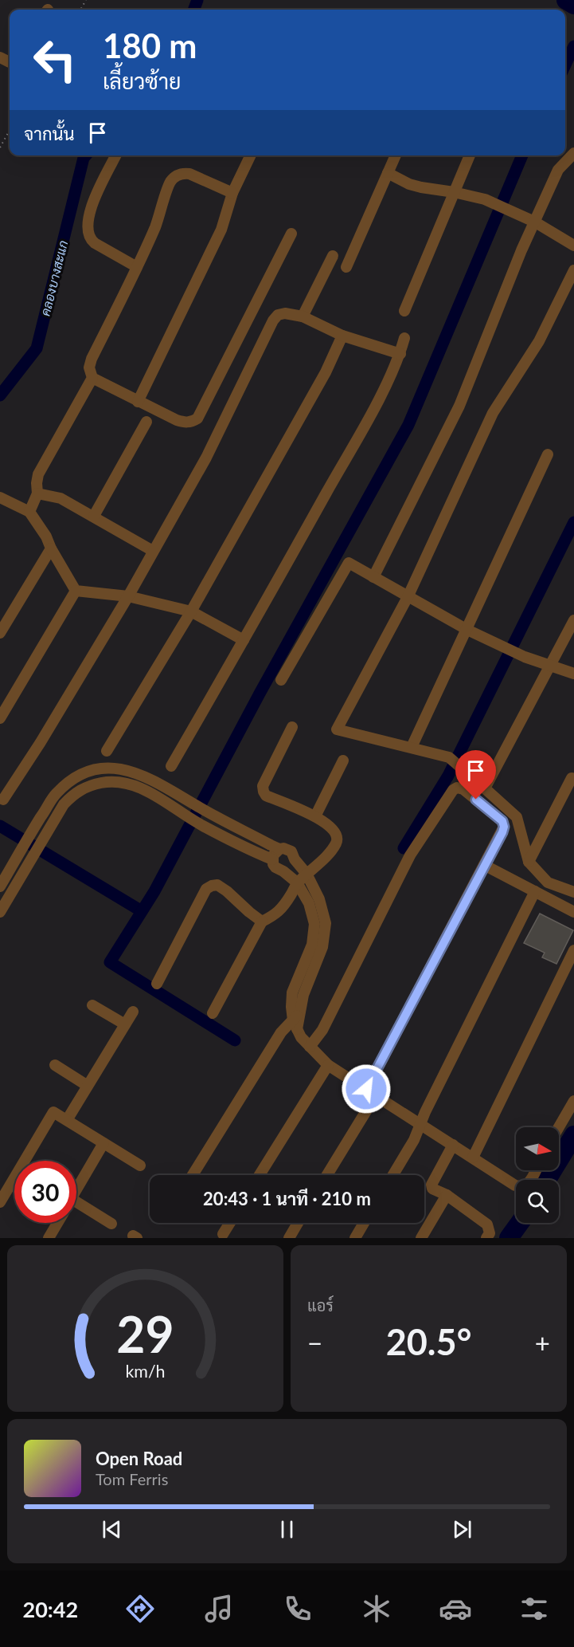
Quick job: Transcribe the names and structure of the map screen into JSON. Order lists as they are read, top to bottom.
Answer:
{
  "water": ["คลองบางสะแก"],
  "north": "right",
  "page": {
    "turn": ["180 m", "เลี้ยวซ้าย"],
    "then": "จากนั้น",
    "limit": "30",
    "trip": "20:43 · 1 นาที · 210 m",
    "tile": "แอร์",
    "heat": ["−", "20.5°", "+"],
    "song": ["Open Road", "Tom Ferris"],
    "tabs": "20:42",
    "gauge": ["29", "km/h"]
  }
}
